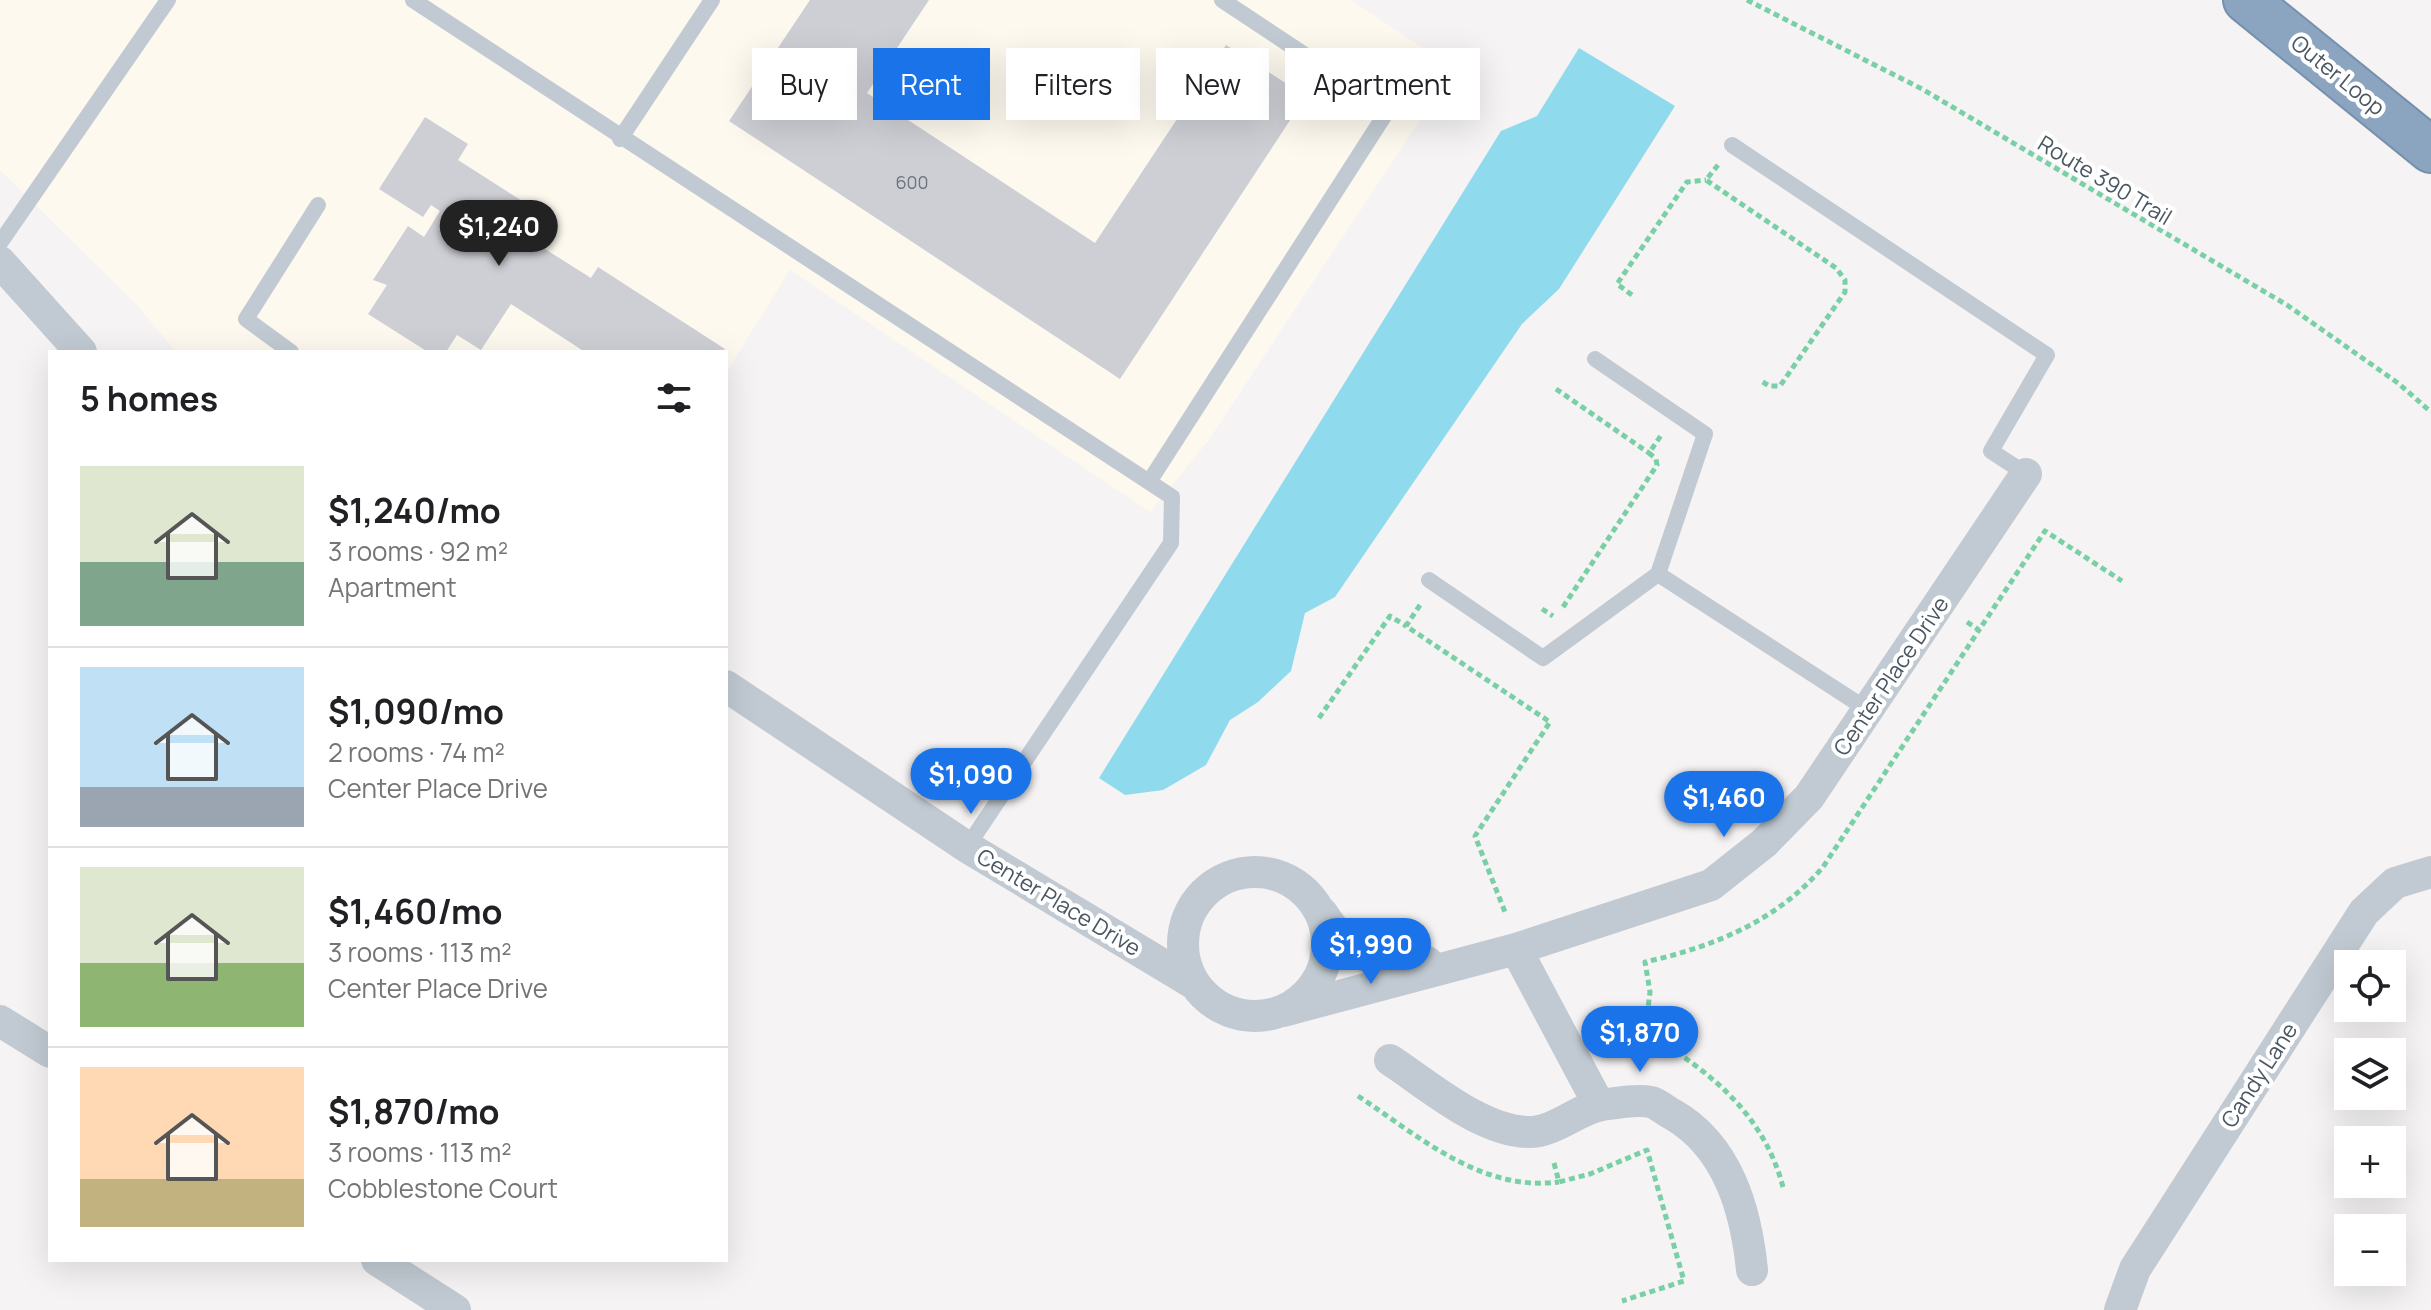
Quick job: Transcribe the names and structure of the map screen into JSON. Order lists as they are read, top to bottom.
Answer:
{
  "streets": {
    "highway": ["Outer Loop"],
    "street": ["Center Place Drive", "Candy Lane"],
    "path": ["Route 390 Trail"]
  },
  "house_numbers": ["600"],
  "page": {
    "chip": [
      "Buy",
      "Rent",
      "Filters",
      "New",
      "Apartment"
    ],
    "price": [
      "$1,240",
      "$1,090",
      "$1,460",
      "$1,990",
      "$1,870"
    ],
    "heading": "5 homes",
    "list": [
      {
        "name": "$1,240/mo",
        "note": "3 rooms · 92 m² · Apartment"
      },
      {
        "name": "$1,090/mo",
        "note": "2 rooms · 74 m² · Center Place Drive"
      },
      {
        "name": "$1,460/mo",
        "note": "3 rooms · 113 m² · Center Place Drive"
      },
      {
        "name": "$1,870/mo",
        "note": "3 rooms · 113 m² · Cobblestone Court"
      }
    ],
    "map_buttons": ["+", "−"]
  }
}
